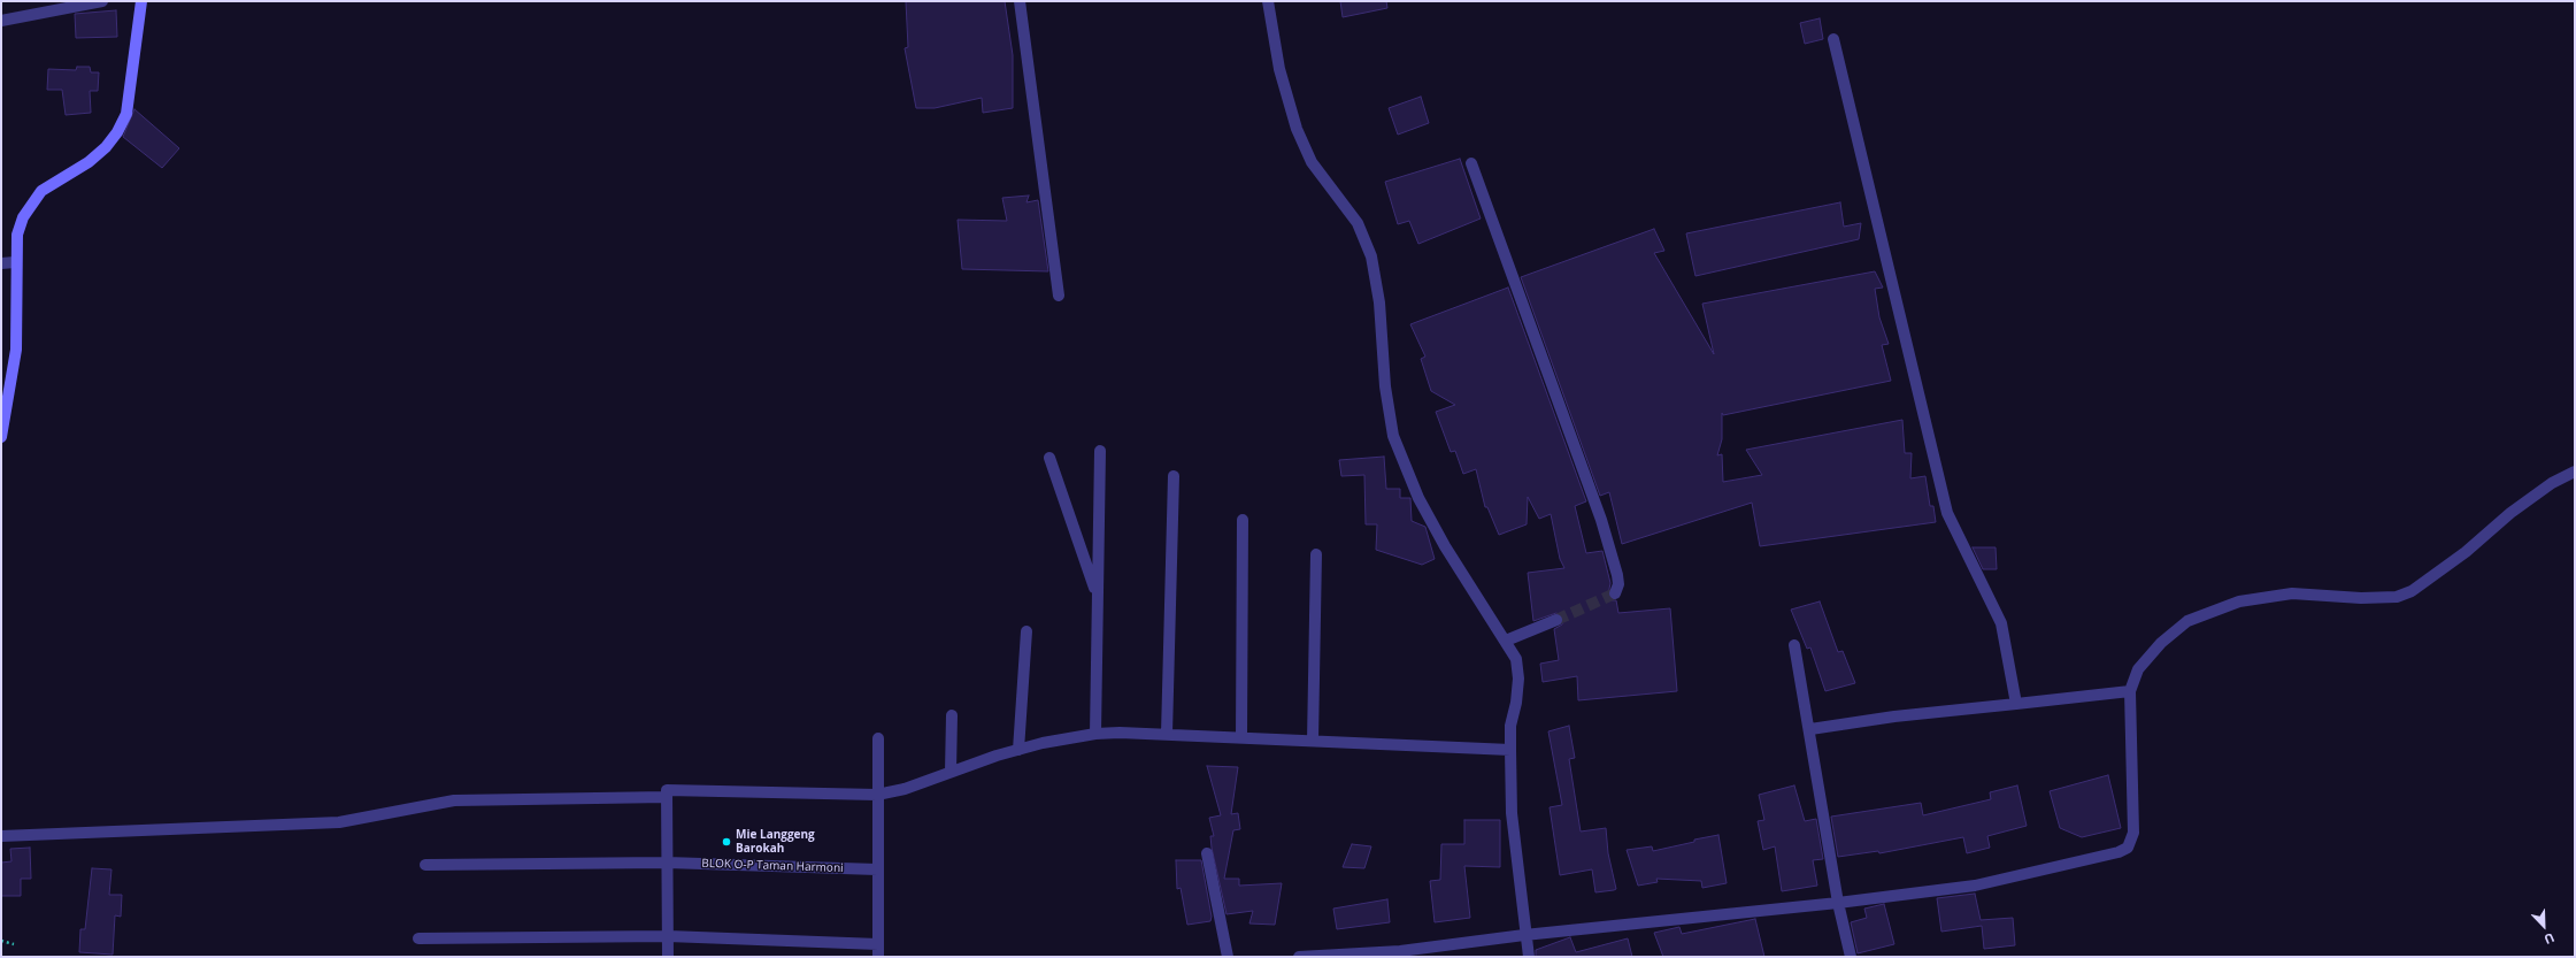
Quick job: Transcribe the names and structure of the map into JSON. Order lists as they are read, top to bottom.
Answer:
{
  "streets": {
    "street": ["BLOK O-P Taman Harmoni"]
  },
  "places": ["Mie Langgeng Barokah"],
  "north": "bottom right"
}
